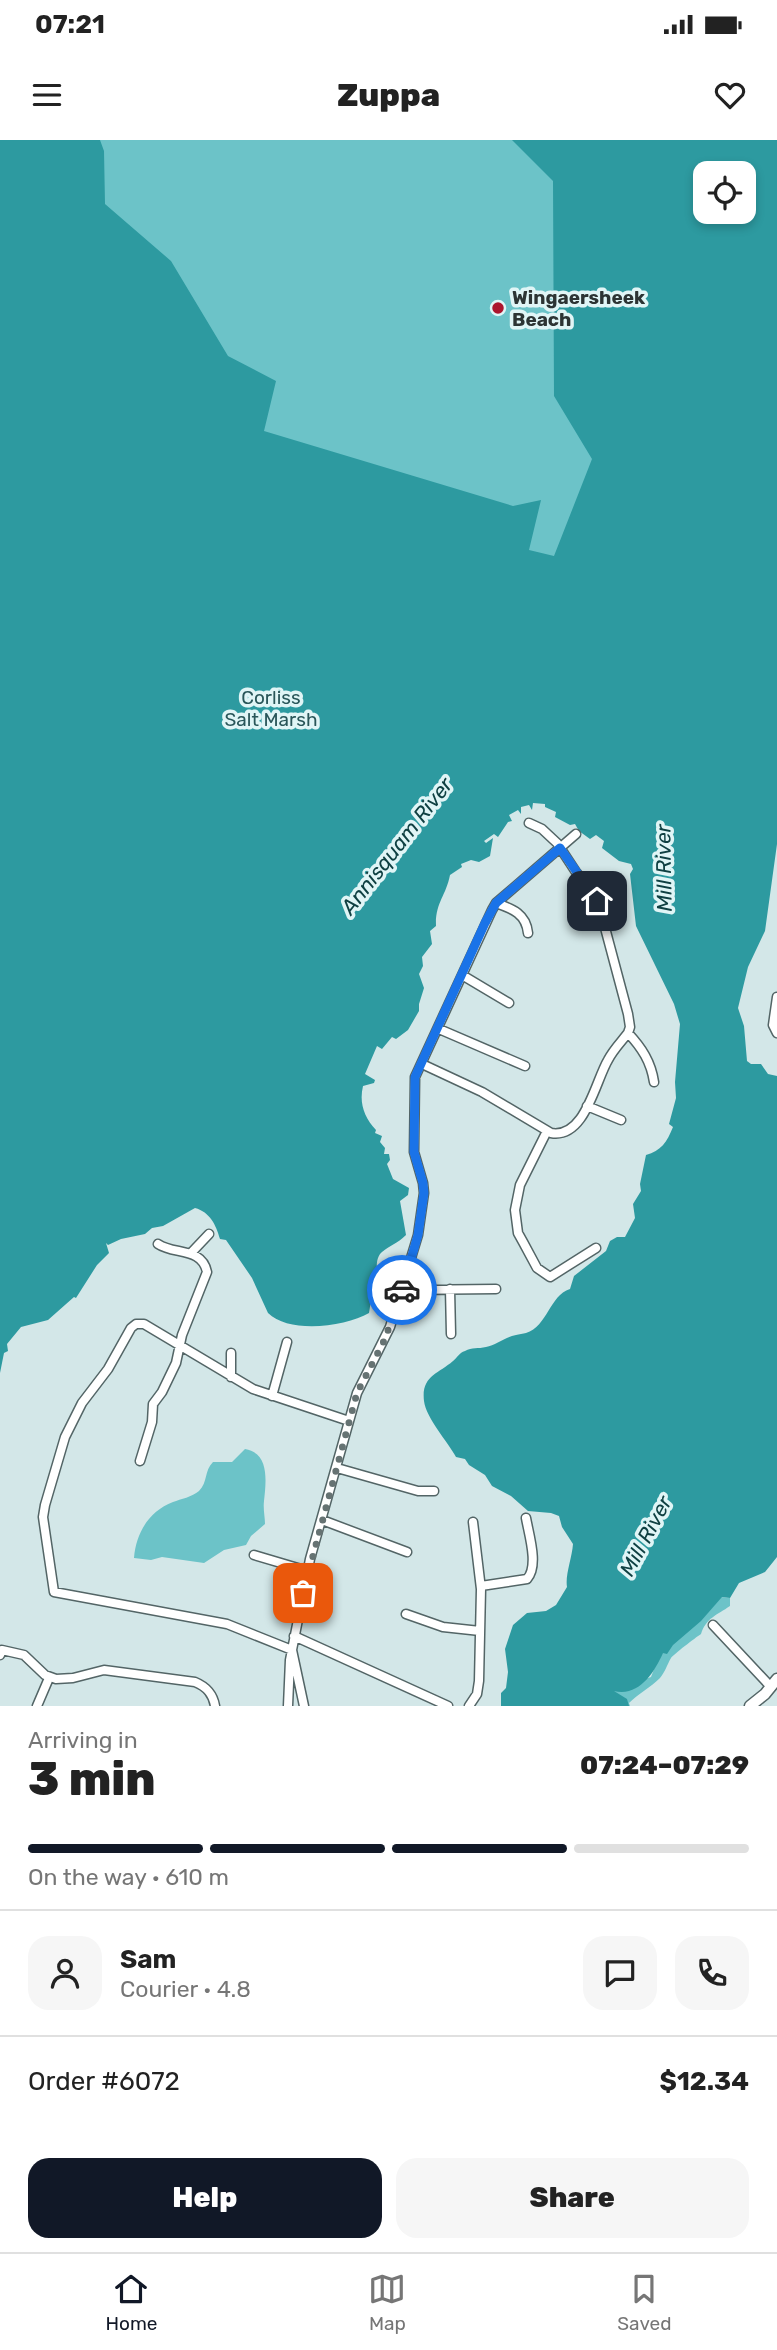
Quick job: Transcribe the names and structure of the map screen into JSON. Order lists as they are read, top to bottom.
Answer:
{
  "water": ["Annisquam River", "Mill River"],
  "parks": ["Corliss Salt Marsh"],
  "places": ["Wingaersheek Beach"],
  "page": {
    "status": "07:21",
    "header": "Zuppa",
    "heading": ["3 min", "Arriving in", "07:24–07:29"],
    "panel": [
      "Sam",
      "Courier · 4.8",
      "Order #6072",
      "$12.34"
    ],
    "bar": "On the way · 610 m",
    "buttons": ["Help", "Share"],
    "tabs": ["Home", "Map", "Saved"]
  }
}
